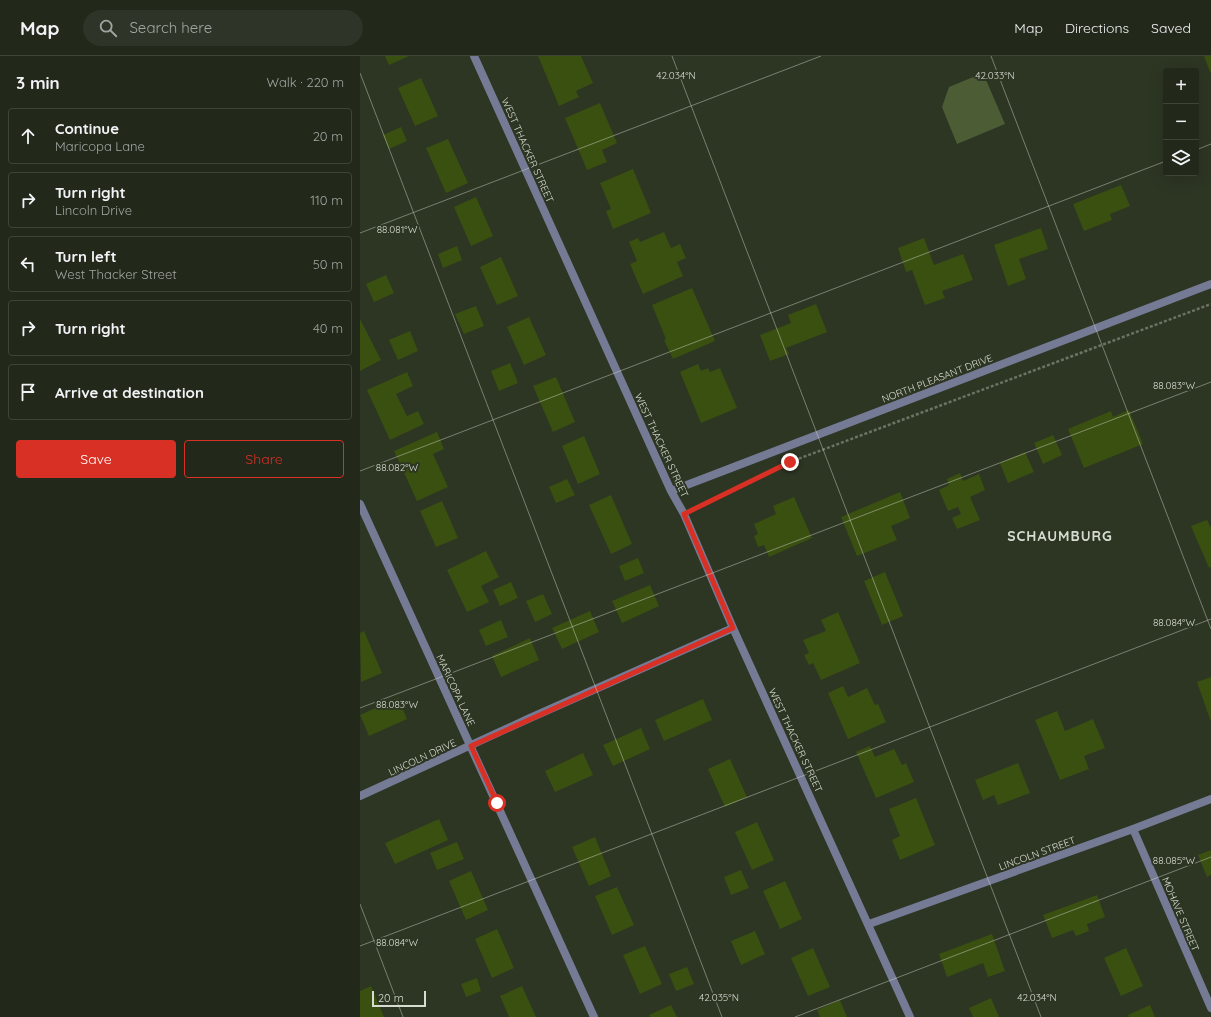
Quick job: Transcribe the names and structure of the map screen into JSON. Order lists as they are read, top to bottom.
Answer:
{
  "streets": {
    "street": [
      "WEST THACKER STREET",
      "NORTH PLEASANT DRIVE",
      "MARICOPA LANE",
      "LINCOLN DRIVE",
      "LINCOLN STREET",
      "MOHAVE STREET"
    ]
  },
  "crossings": [
    ["WEST THACKER STREET", "NORTH PLEASANT DRIVE"],
    ["WEST THACKER STREET", "LINCOLN DRIVE"],
    ["WEST THACKER STREET", "LINCOLN STREET"],
    ["MARICOPA LANE", "LINCOLN DRIVE"],
    ["LINCOLN STREET", "MOHAVE STREET"]
  ],
  "districts": ["SCHAUMBURG"],
  "scale_bar": "20 m",
  "page": {
    "header": "Map",
    "search": "Search here",
    "nav": ["Map", "Directions", "Saved"],
    "heading": ["3 min", "Walk · 220 m"],
    "map_buttons": ["+", "−"],
    "list": [
      ["Continue", "Maricopa Lane", "20 m"],
      ["Turn right", "Lincoln Drive", "110 m"],
      ["Turn left", "West Thacker Street", "50 m"],
      ["Turn right", "40 m"],
      "Arrive at destination"
    ],
    "buttons": ["Save", "Share"],
    "scale": "20 m"
  },
  "coordinates": [
    "42.034°N",
    "42.033°N",
    "88.081°W",
    "88.083°W",
    "88.082°W",
    "88.084°W",
    "88.085°W",
    "42.035°N"
  ]
}
